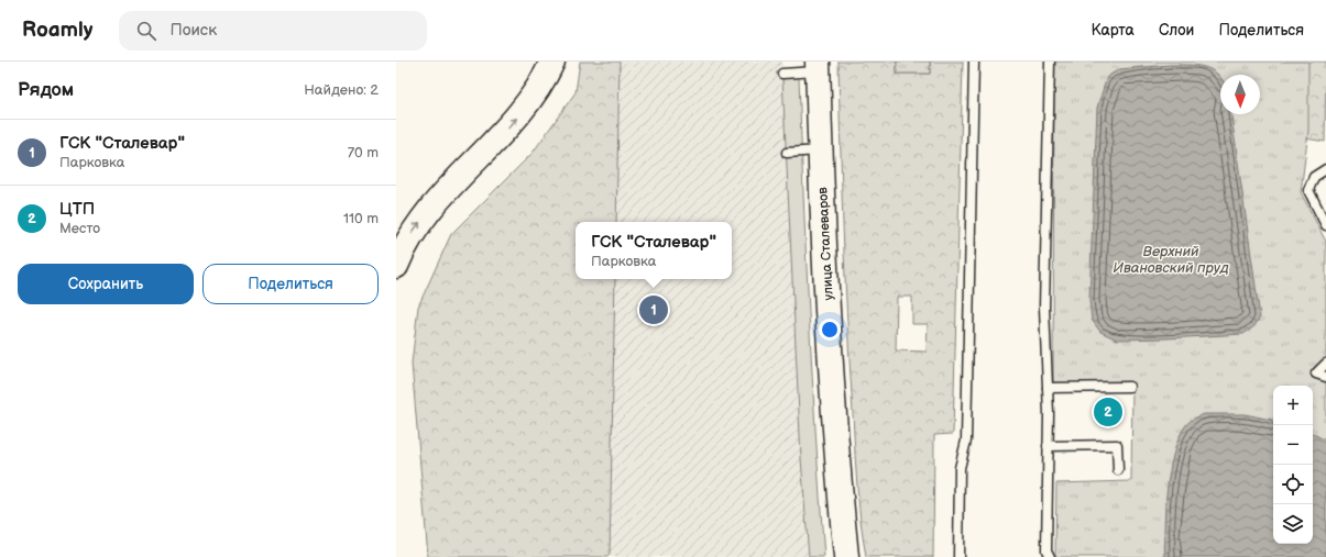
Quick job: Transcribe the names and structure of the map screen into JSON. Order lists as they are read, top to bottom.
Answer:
{
  "streets": {
    "main road": ["улица Сталеваров"]
  },
  "water": ["Верхний Ивановский пруд"],
  "north": "bottom",
  "page": {
    "header": "Roamly",
    "search": "Поиск",
    "nav": ["Карта", "Слои", "Поделиться"],
    "heading": ["Рядом", "Найдено: 2"],
    "list": [
      {
        "mark": "1",
        "name": "ГСК \"Сталевар\"",
        "note": "Парковка",
        "value": "70 m"
      },
      {
        "mark": "2",
        "name": "ЦТП",
        "note": "Место",
        "value": "110 m"
      }
    ],
    "popup": ["ГСК \"Сталевар\"", "Парковка"],
    "buttons": ["Сохранить", "Поделиться"],
    "pins": ["1", "2"],
    "map_buttons": ["+", "−"]
  }
}
